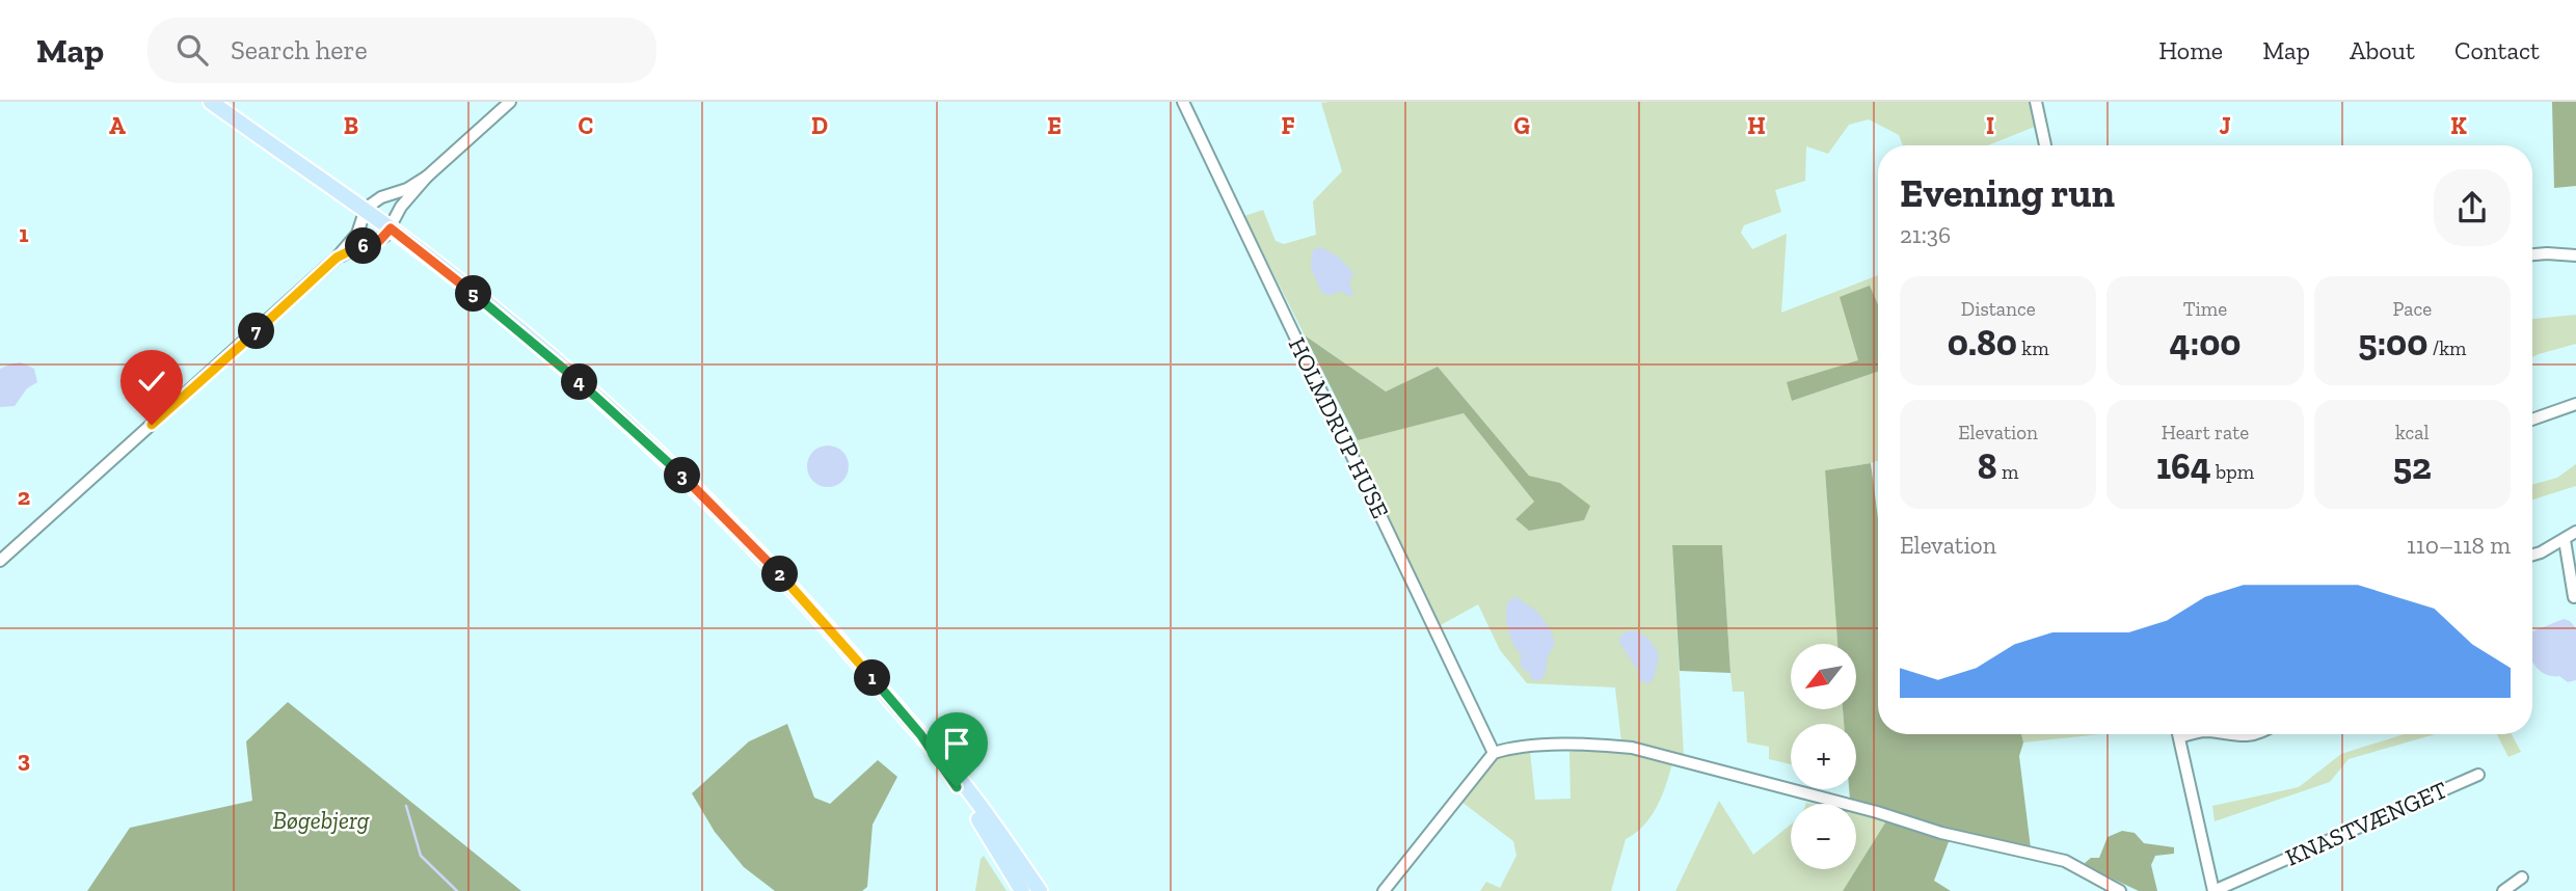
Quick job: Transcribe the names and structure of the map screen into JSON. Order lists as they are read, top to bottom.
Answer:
{
  "streets": {
    "street": ["HOLMDRUP HUSE", "KNASTVÆNGET"]
  },
  "parks": ["Bøgebjerg"],
  "north": "bottom left",
  "page": {
    "header": "Map",
    "search": "Search here",
    "nav": [
      "Home",
      "Map",
      "About",
      "Contact"
    ],
    "heading": ["Evening run", "21:36"],
    "pins": [
      "6",
      "5",
      "7",
      "4",
      "3",
      "2",
      "1"
    ],
    "stats": [
      ["Distance", "0.80 km"],
      ["Time", "4:00"],
      ["Pace", "5:00 /km"],
      ["Elevation", "8 m"],
      ["Heart rate", "164 bpm"],
      ["kcal", "52"]
    ],
    "chart": ["Elevation", "110–118 m"],
    "map_buttons": ["+", "−"]
  },
  "grid": {
    "columns": [
      "A",
      "B",
      "C",
      "D",
      "E",
      "F",
      "G",
      "H",
      "I",
      "J",
      "K"
    ],
    "rows": ["1", "2", "3"]
  }
}
